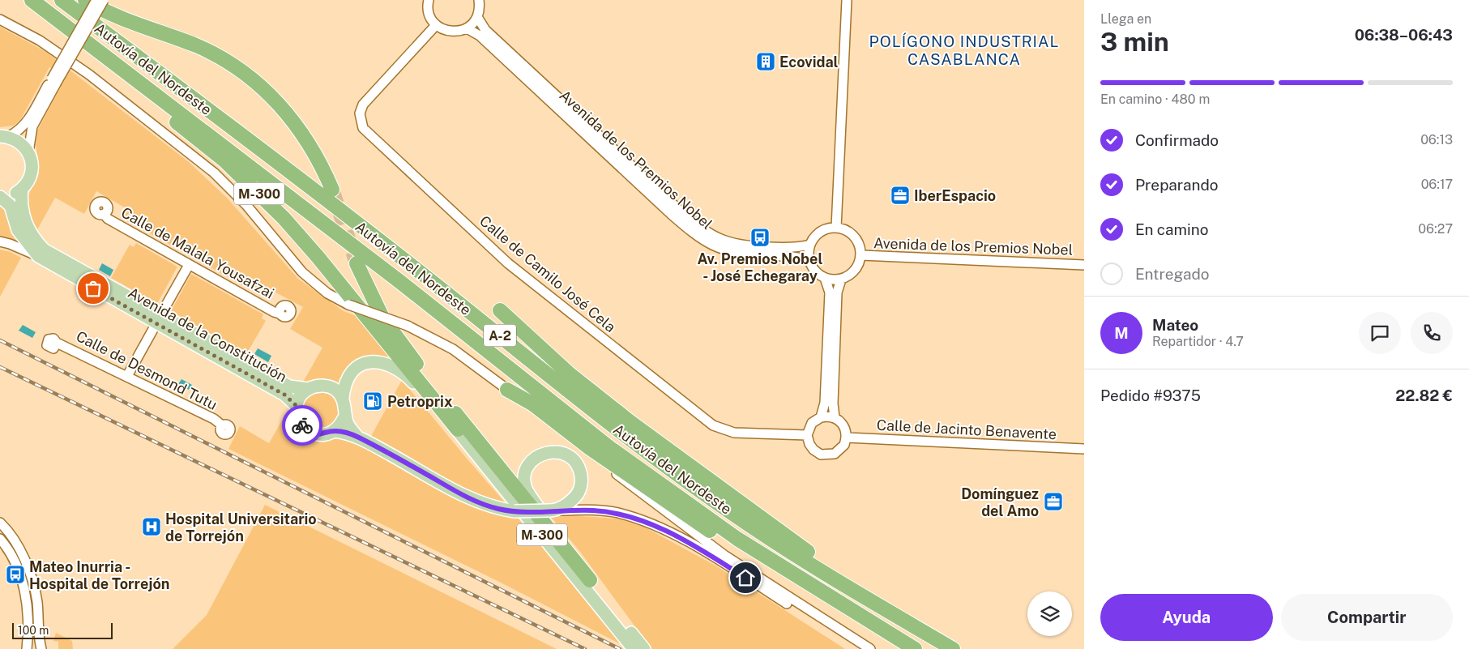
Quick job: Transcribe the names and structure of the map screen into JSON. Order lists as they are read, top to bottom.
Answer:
{
  "streets": {
    "highway": ["Autovía del Nordeste", "M-300", "A-2"],
    "main road": ["Avenida de la Constitución"],
    "street": [
      "Avenida de los Premios Nobel",
      "Calle de Malala Yousafzai",
      "Calle de Camilo José Cela",
      "Calle de Desmond Tutu",
      "Calle de Jacinto Benavente"
    ]
  },
  "crossings": [
    ["Calle de Camilo José Cela", "Calle de Jacinto Benavente"]
  ],
  "districts": ["POLÍGONO INDUSTRIAL CASABLANCA"],
  "places": {
    "building": ["Ecovidal"],
    "office": ["IberEspacio", "Domínguez del Amo"],
    "bus stop": ["Av. Premios Nobel - José Echegaray", "Mateo Inurria - Hospital de Torrejón"],
    "fuel station": ["Petroprix"],
    "hospital": ["Hospital Universitario de Torrejón"]
  },
  "scale_bar": "100 m",
  "page": {
    "heading": ["3 min", "Llega en", "06:38–06:43"],
    "panel": [
      "Mateo",
      "Repartidor · 4.7",
      "Pedido #9375",
      "22.82 €"
    ],
    "bar": "En camino · 480 m",
    "list": [
      ["Confirmado", "06:13"],
      ["Preparando", "06:17"],
      ["En camino", "06:27"],
      "Entregado"
    ],
    "round": "M",
    "buttons": ["Ayuda", "Compartir"],
    "scale": "100 m"
  }
}
